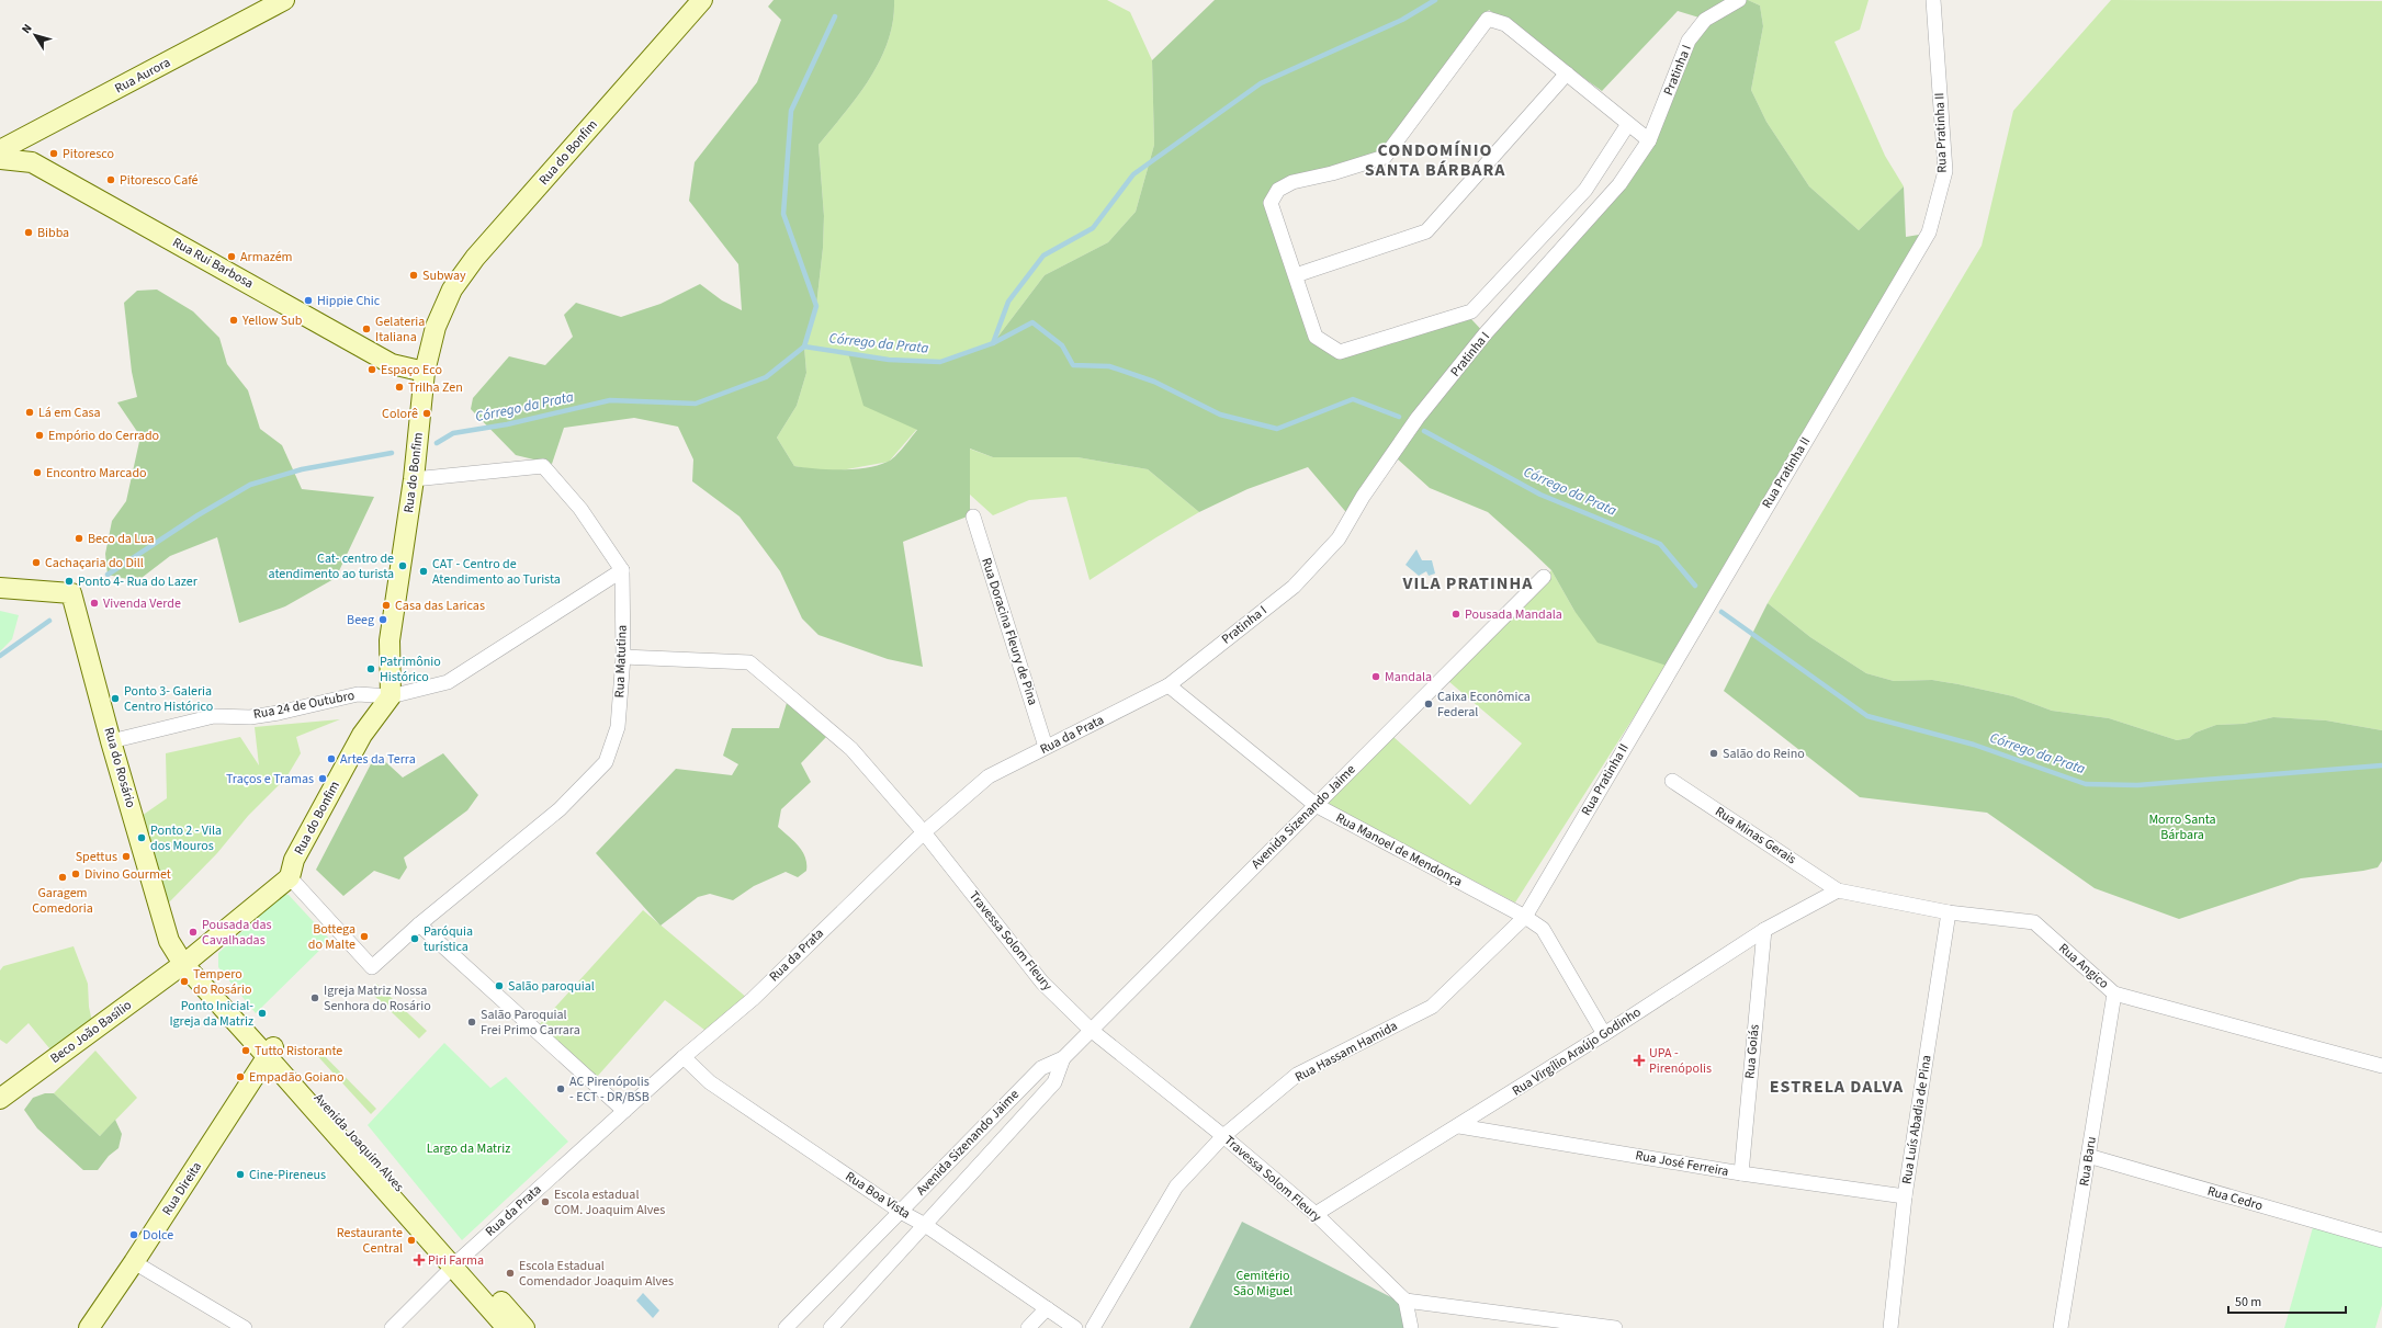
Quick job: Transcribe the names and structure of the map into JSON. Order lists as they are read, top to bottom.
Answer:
{
  "streets": {
    "main road": [
      "Rua Aurora",
      "Rua do Bonfim",
      "Rua Rui Barbosa",
      "Rua do Rosário",
      "Beco João Basílio",
      "Avenida Joaquim Alves",
      "Rua Direita"
    ],
    "street": [
      "Pratinha I",
      "Rua Pratinha II",
      "Rua Doracina Fleury de Pina",
      "Rua Matutina",
      "Rua 24 de Outubro",
      "Rua da Prata",
      "Avenida Sizenando Jaime",
      "Rua Minas Gerais",
      "Rua Manoel de Mendonça",
      "Travessa Solom Fleury",
      "Rua Angico",
      "Rua Hassam Hamida",
      "Rua Virgílio Araújo Godinho",
      "Rua Goiás",
      "Rua Luís Abadia de Pina",
      "Rua Baru",
      "Rua José Ferreira",
      "Rua Boa Vista",
      "Rua Cedro"
    ]
  },
  "crossings": [
    ["Pratinha I", "Rua da Prata"],
    ["Pratinha I", "Rua Manoel de Mendonça"],
    ["Rua Pratinha II", "Rua Manoel de Mendonça"],
    ["Rua Pratinha II", "Rua Hassam Hamida"],
    ["Rua do Bonfim", "Rua Rui Barbosa"],
    ["Rua do Bonfim", "Rua Matutina"],
    ["Rua do Bonfim", "Rua 24 de Outubro"],
    ["Rua Doracina Fleury de Pina", "Rua da Prata"],
    ["Rua Matutina", "Rua 24 de Outubro"],
    ["Rua Matutina", "Travessa Solom Fleury"],
    ["Rua 24 de Outubro", "Rua do Rosário"],
    ["Rua da Prata", "Rua Manoel de Mendonça"],
    ["Rua da Prata", "Travessa Solom Fleury"],
    ["Rua da Prata", "Avenida Joaquim Alves"],
    ["Rua da Prata", "Rua Boa Vista"],
    ["Rua do Rosário", "Beco João Basílio"],
    ["Rua do Rosário", "Avenida Joaquim Alves"],
    ["Avenida Sizenando Jaime", "Rua Manoel de Mendonça"],
    ["Avenida Sizenando Jaime", "Travessa Solom Fleury"],
    ["Avenida Sizenando Jaime", "Rua Boa Vista"],
    ["Rua Minas Gerais", "Rua Angico"],
    ["Rua Minas Gerais", "Rua Virgílio Araújo Godinho"],
    ["Rua Manoel de Mendonça", "Rua Hassam Hamida"],
    ["Rua Manoel de Mendonça", "Rua Virgílio Araújo Godinho"],
    ["Travessa Solom Fleury", "Rua Hassam Hamida"],
    ["Travessa Solom Fleury", "Rua Virgílio Araújo Godinho"],
    ["Rua Angico", "Rua Virgílio Araújo Godinho"],
    ["Rua Angico", "Rua Luís Abadia de Pina"],
    ["Rua Angico", "Rua Baru"],
    ["Beco João Basílio", "Avenida Joaquim Alves"],
    ["Rua Virgílio Araújo Godinho", "Rua Goiás"],
    ["Rua Virgílio Araújo Godinho", "Rua José Ferreira"],
    ["Rua Goiás", "Rua José Ferreira"],
    ["Rua Luís Abadia de Pina", "Rua José Ferreira"],
    ["Avenida Joaquim Alves", "Rua Direita"],
    ["Rua Baru", "Rua Cedro"]
  ],
  "districts": ["CONDOMÍNIO SANTA BÁRBARA", "VILA PRATINHA", "ESTRELA DALVA"],
  "water": ["Córrego da Prata"],
  "parks": ["Morro Santa Bárbara", "Largo da Matriz", "Cemitério São Miguel"],
  "places": {
    "other": [
      "Pitoresco",
      "Pitoresco Café",
      "Bibba",
      "Armazém",
      "Subway",
      "Hippie Chic",
      "Yellow Sub",
      "Gelateria Italiana",
      "Espaço Eco",
      "Trilha Zen",
      "Lá em Casa",
      "Colorê",
      "Empório do Cerrado",
      "Encontro Marcado",
      "Beco da Lua",
      "Cachaçaria do Dill",
      "Cat- centro de atendimento ao turista",
      "CAT - Centro de Atendimento ao Turista",
      "Ponto 4- Rua do Lazer",
      "Vivenda Verde",
      "Casa das Laricas",
      "Pousada Mandala",
      "Beeg",
      "Patrimônio Histórico",
      "Mandala",
      "Ponto 3- Galeria Centro Histórico",
      "Caixa Econômica Federal",
      "Salão do Reino",
      "Artes da Terra",
      "Traços e Tramas",
      "Ponto 2 - Vila dos Mouros",
      "Spettus",
      "Divino Gourmet",
      "Garagem Comedoria",
      "Pousada das Cavalhadas",
      "Bottega do Malte",
      "Paróquia turística",
      "Tempero do Rosário",
      "Salão paroquial",
      "Igreja Matriz Nossa Senhora do Rosário",
      "Ponto Inicial- Igreja da Matriz",
      "Salão Paroquial Frei Primo Carrara",
      "Tutto Ristorante",
      "Empadão Goiano",
      "AC Pirenópolis - ECT - DR/BSB",
      "Cine-Pireneus",
      "Escola estadual COM. Joaquim Alves",
      "Dolce",
      "Restaurante Central",
      "Escola Estadual Comendador Joaquim Alves"
    ],
    "health": ["UPA - Pirenópolis", "Piri Farma"]
  },
  "scale_bar": "50 m",
  "north": "top left"
}
